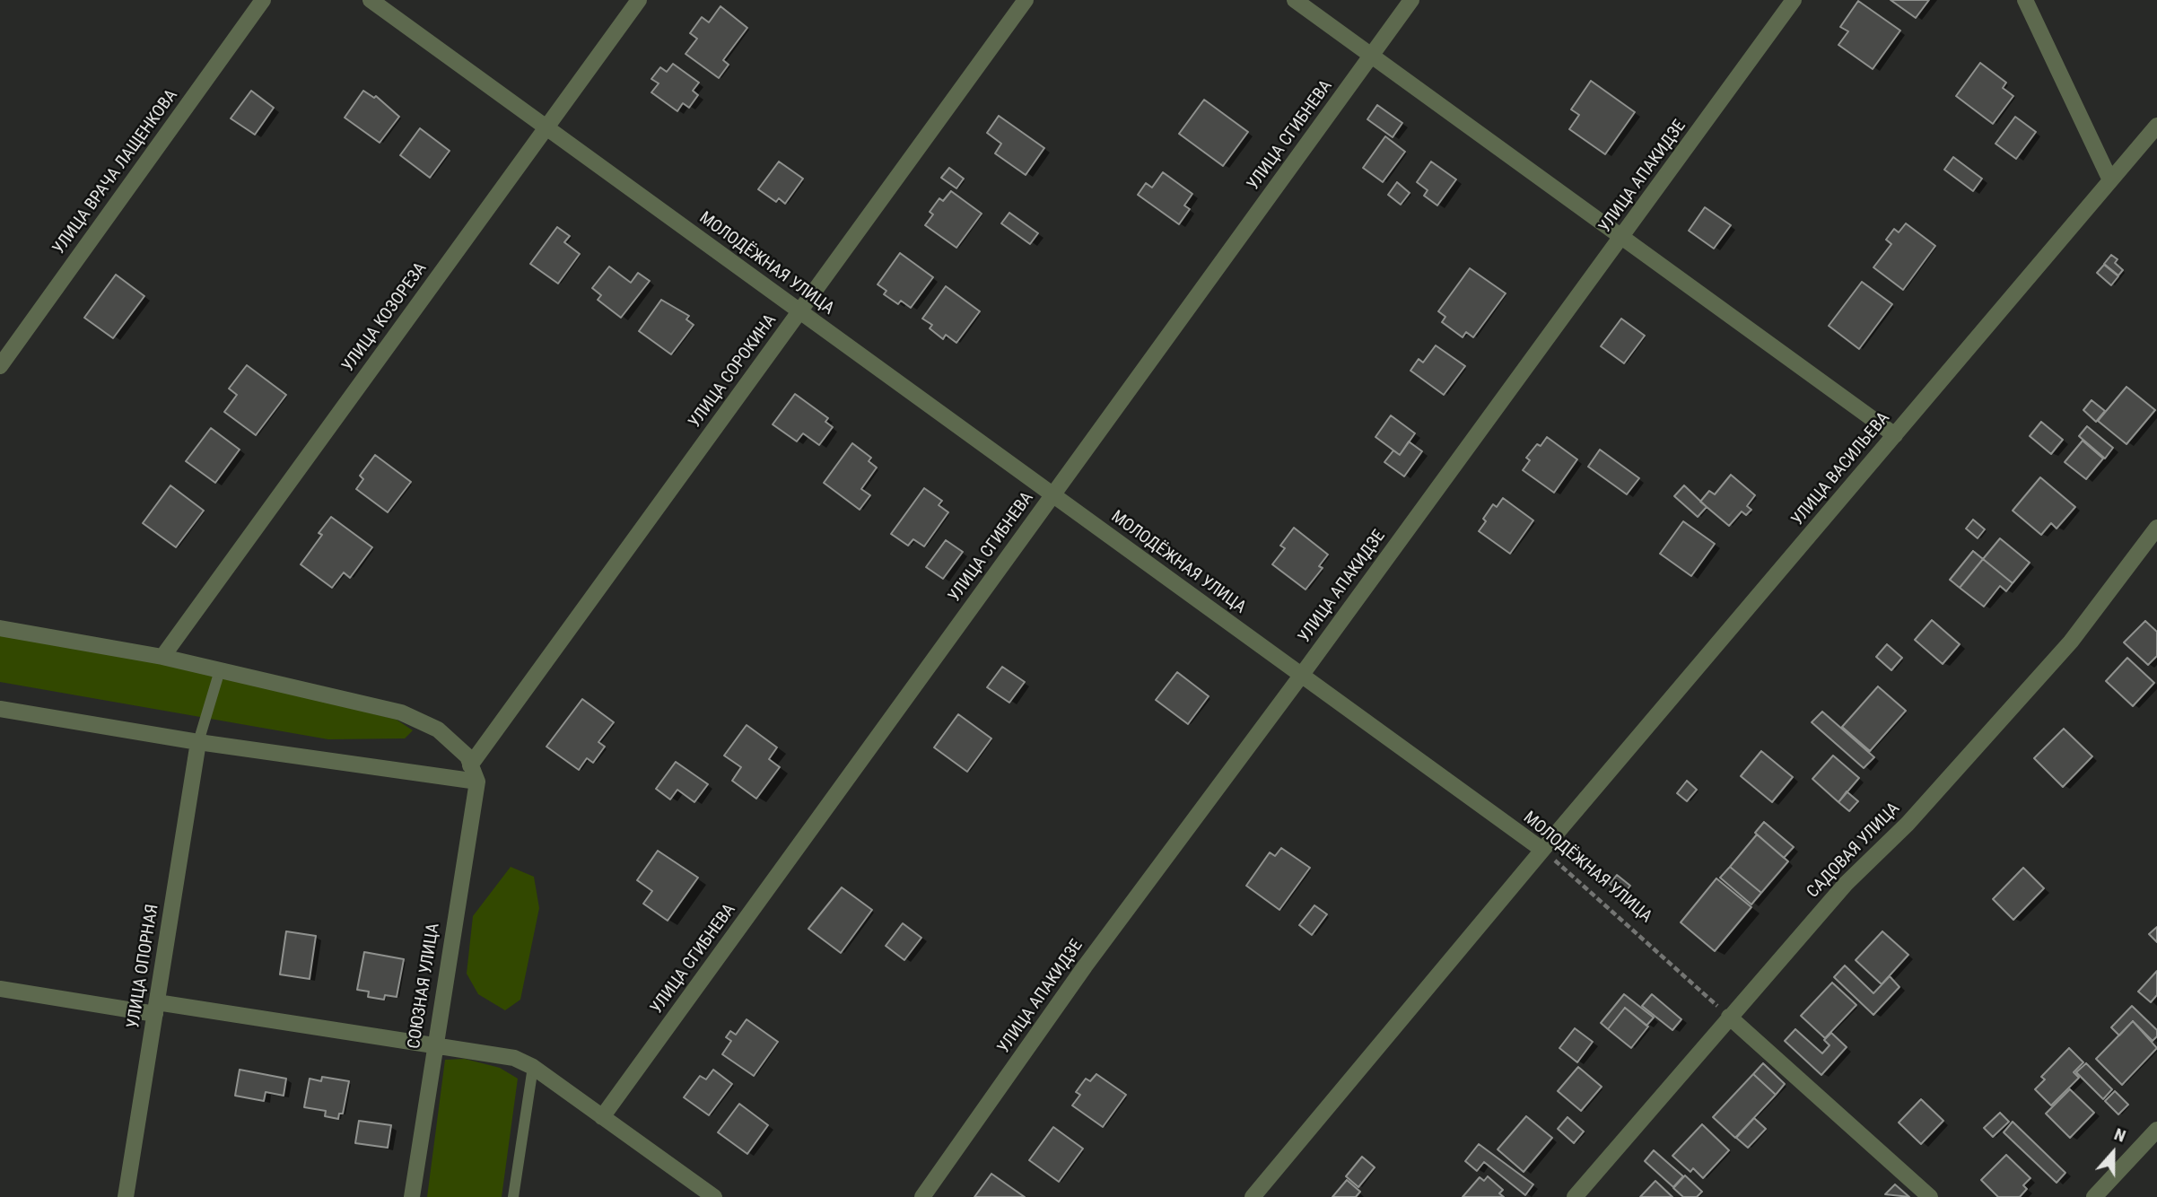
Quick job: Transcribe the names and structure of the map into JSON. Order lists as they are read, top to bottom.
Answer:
{
  "streets": {
    "street": [
      "УЛИЦА СГИБНЕВА",
      "УЛИЦА ВРАЧА ЛАЩЕНКОВА",
      "УЛИЦА АПАКИДЗЕ",
      "МОЛОДЁЖНАЯ УЛИЦА",
      "УЛИЦА КОЗОРЕЗА",
      "УЛИЦА СОРОКИНА",
      "УЛИЦА ВАСИЛЬЕВА",
      "САДОВАЯ УЛИЦА",
      "УЛИЦА ОПОРНАЯ",
      "СОЮЗНАЯ УЛИЦА"
    ]
  },
  "crossings": [
    ["УЛИЦА СГИБНЕВА", "МОЛОДЁЖНАЯ УЛИЦА"],
    ["УЛИЦА АПАКИДЗЕ", "МОЛОДЁЖНАЯ УЛИЦА"],
    ["МОЛОДЁЖНАЯ УЛИЦА", "УЛИЦА КОЗОРЕЗА"],
    ["МОЛОДЁЖНАЯ УЛИЦА", "УЛИЦА СОРОКИНА"],
    ["МОЛОДЁЖНАЯ УЛИЦА", "УЛИЦА ВАСИЛЬЕВА"],
    ["МОЛОДЁЖНАЯ УЛИЦА", "САДОВАЯ УЛИЦА"]
  ],
  "north": "top"
}
